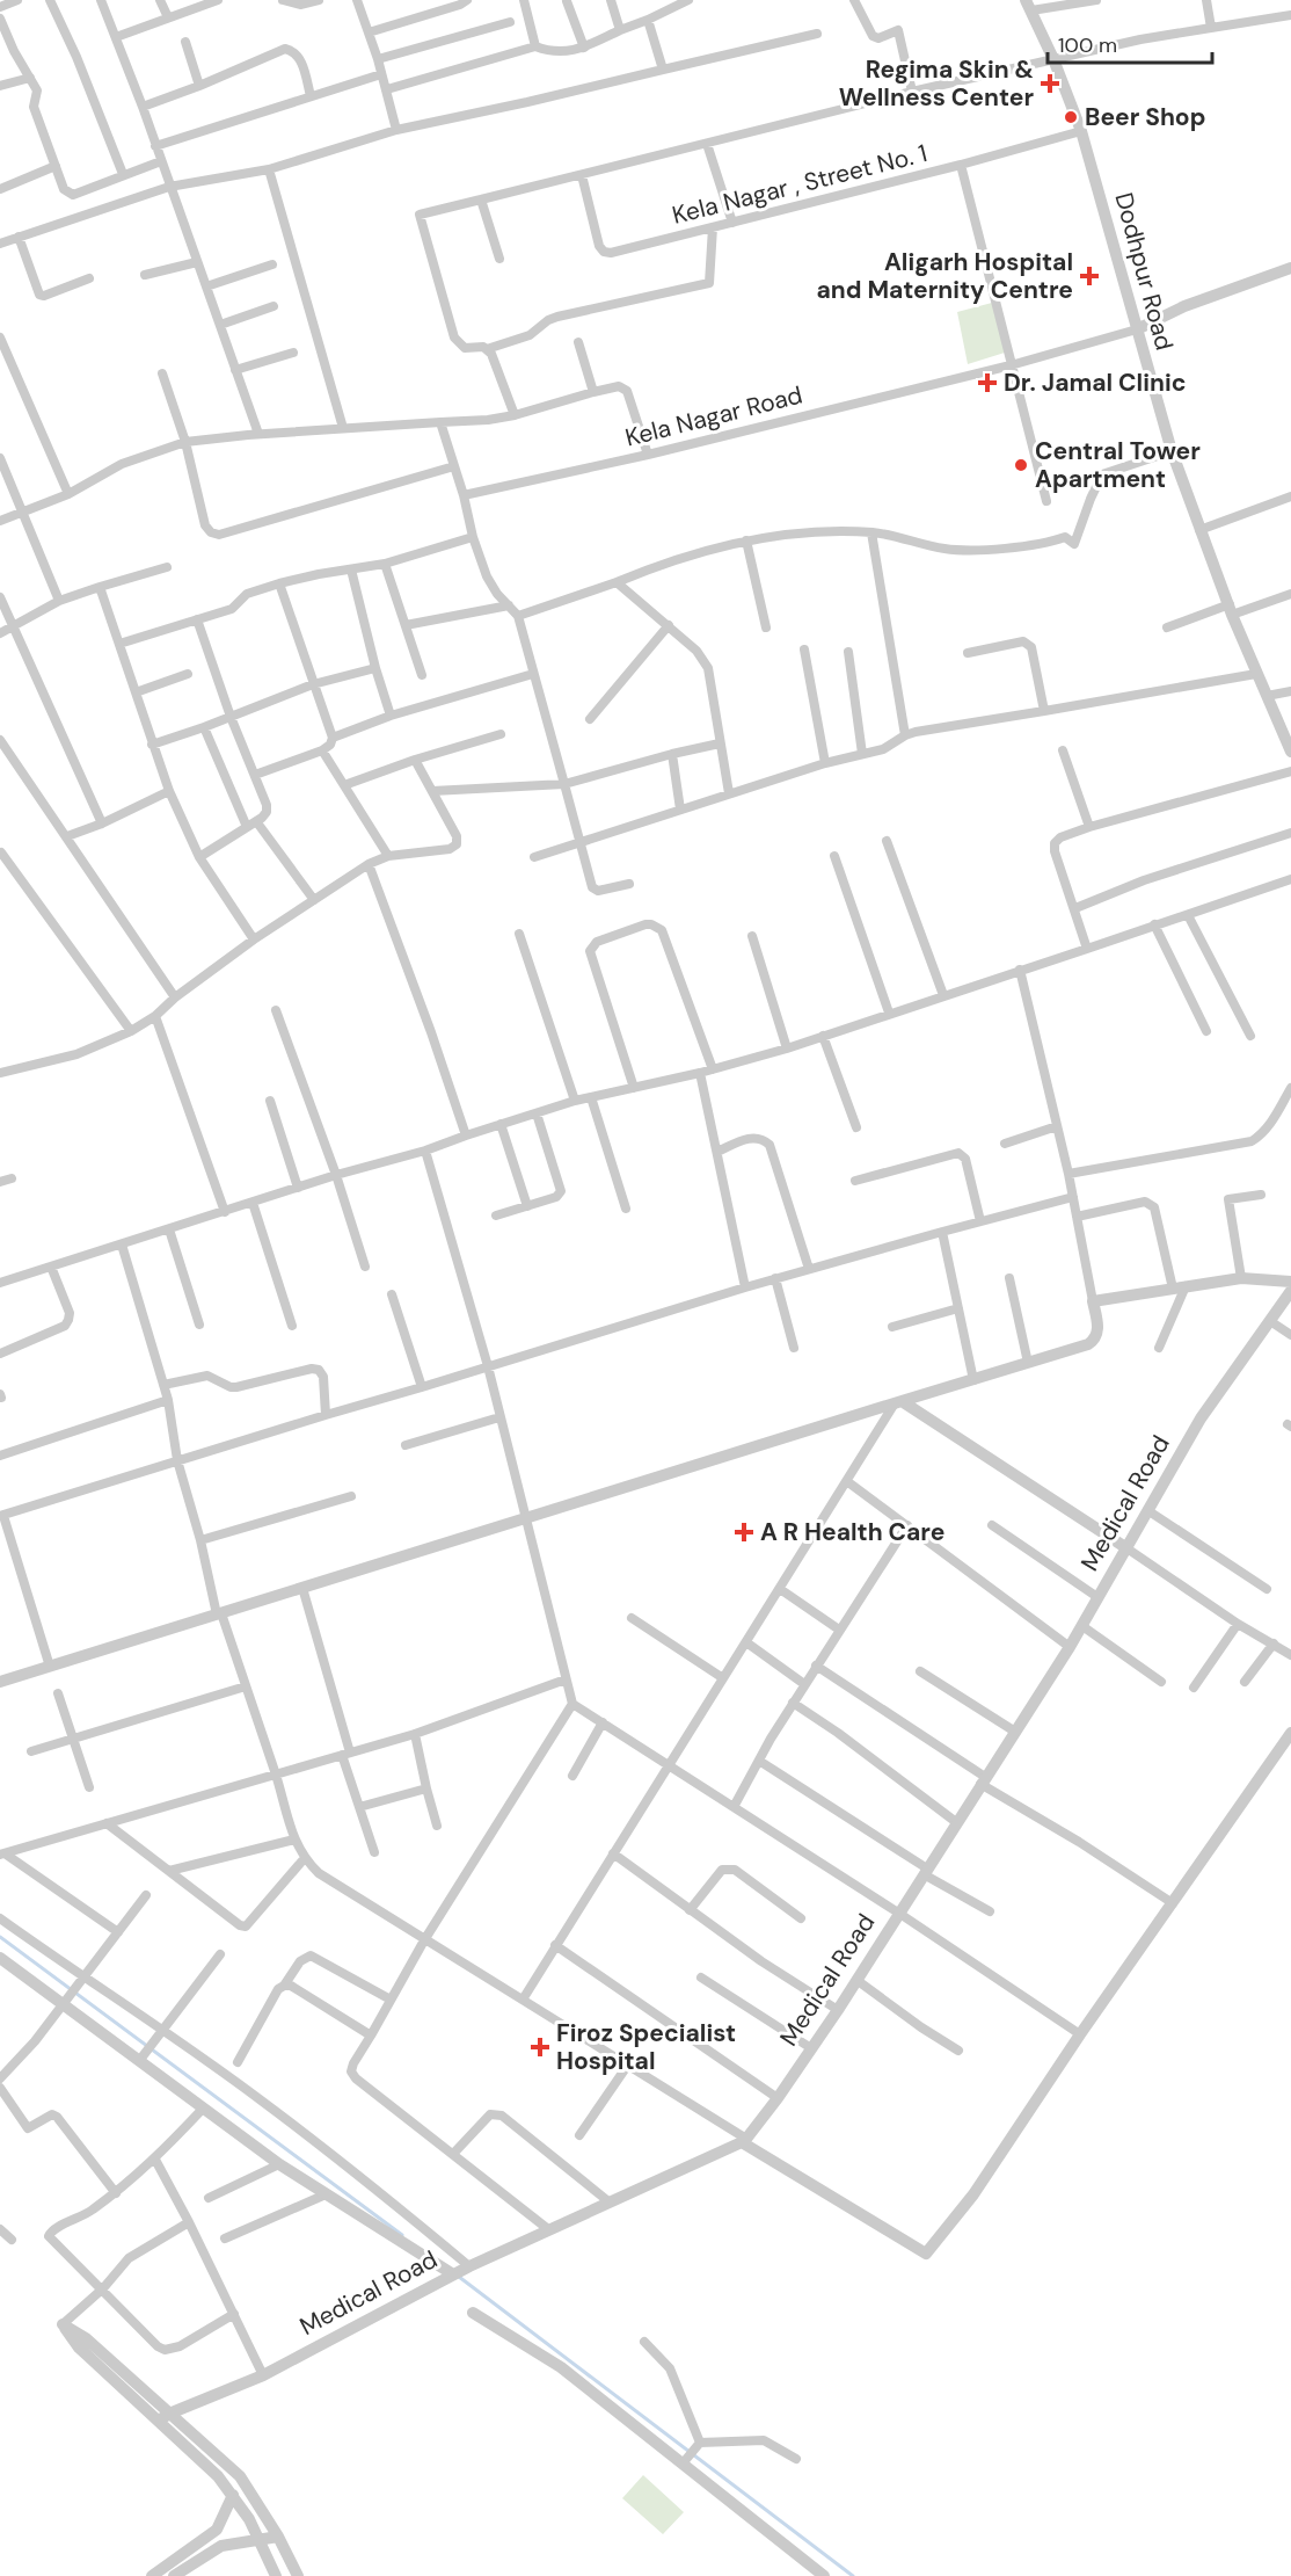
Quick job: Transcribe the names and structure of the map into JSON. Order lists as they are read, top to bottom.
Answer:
{
  "streets": {
    "street": [
      "Kela Nagar , Street No. 1",
      "Dodhpur Road",
      "Kela Nagar Road",
      "Medical Road"
    ]
  },
  "crossings": [
    ["Kela Nagar , Street No. 1", "Dodhpur Road"],
    ["Dodhpur Road", "Kela Nagar Road"]
  ],
  "places": {
    "health": [
      "Regima Skin & Wellness Center",
      "Aligarh Hospital and Maternity Centre",
      "Dr. Jamal Clinic",
      "A R Health Care",
      "Firoz Specialist Hospital"
    ],
    "other": ["Beer Shop", "Central Tower Apartment"]
  },
  "scale_bar": "100 m"
}
